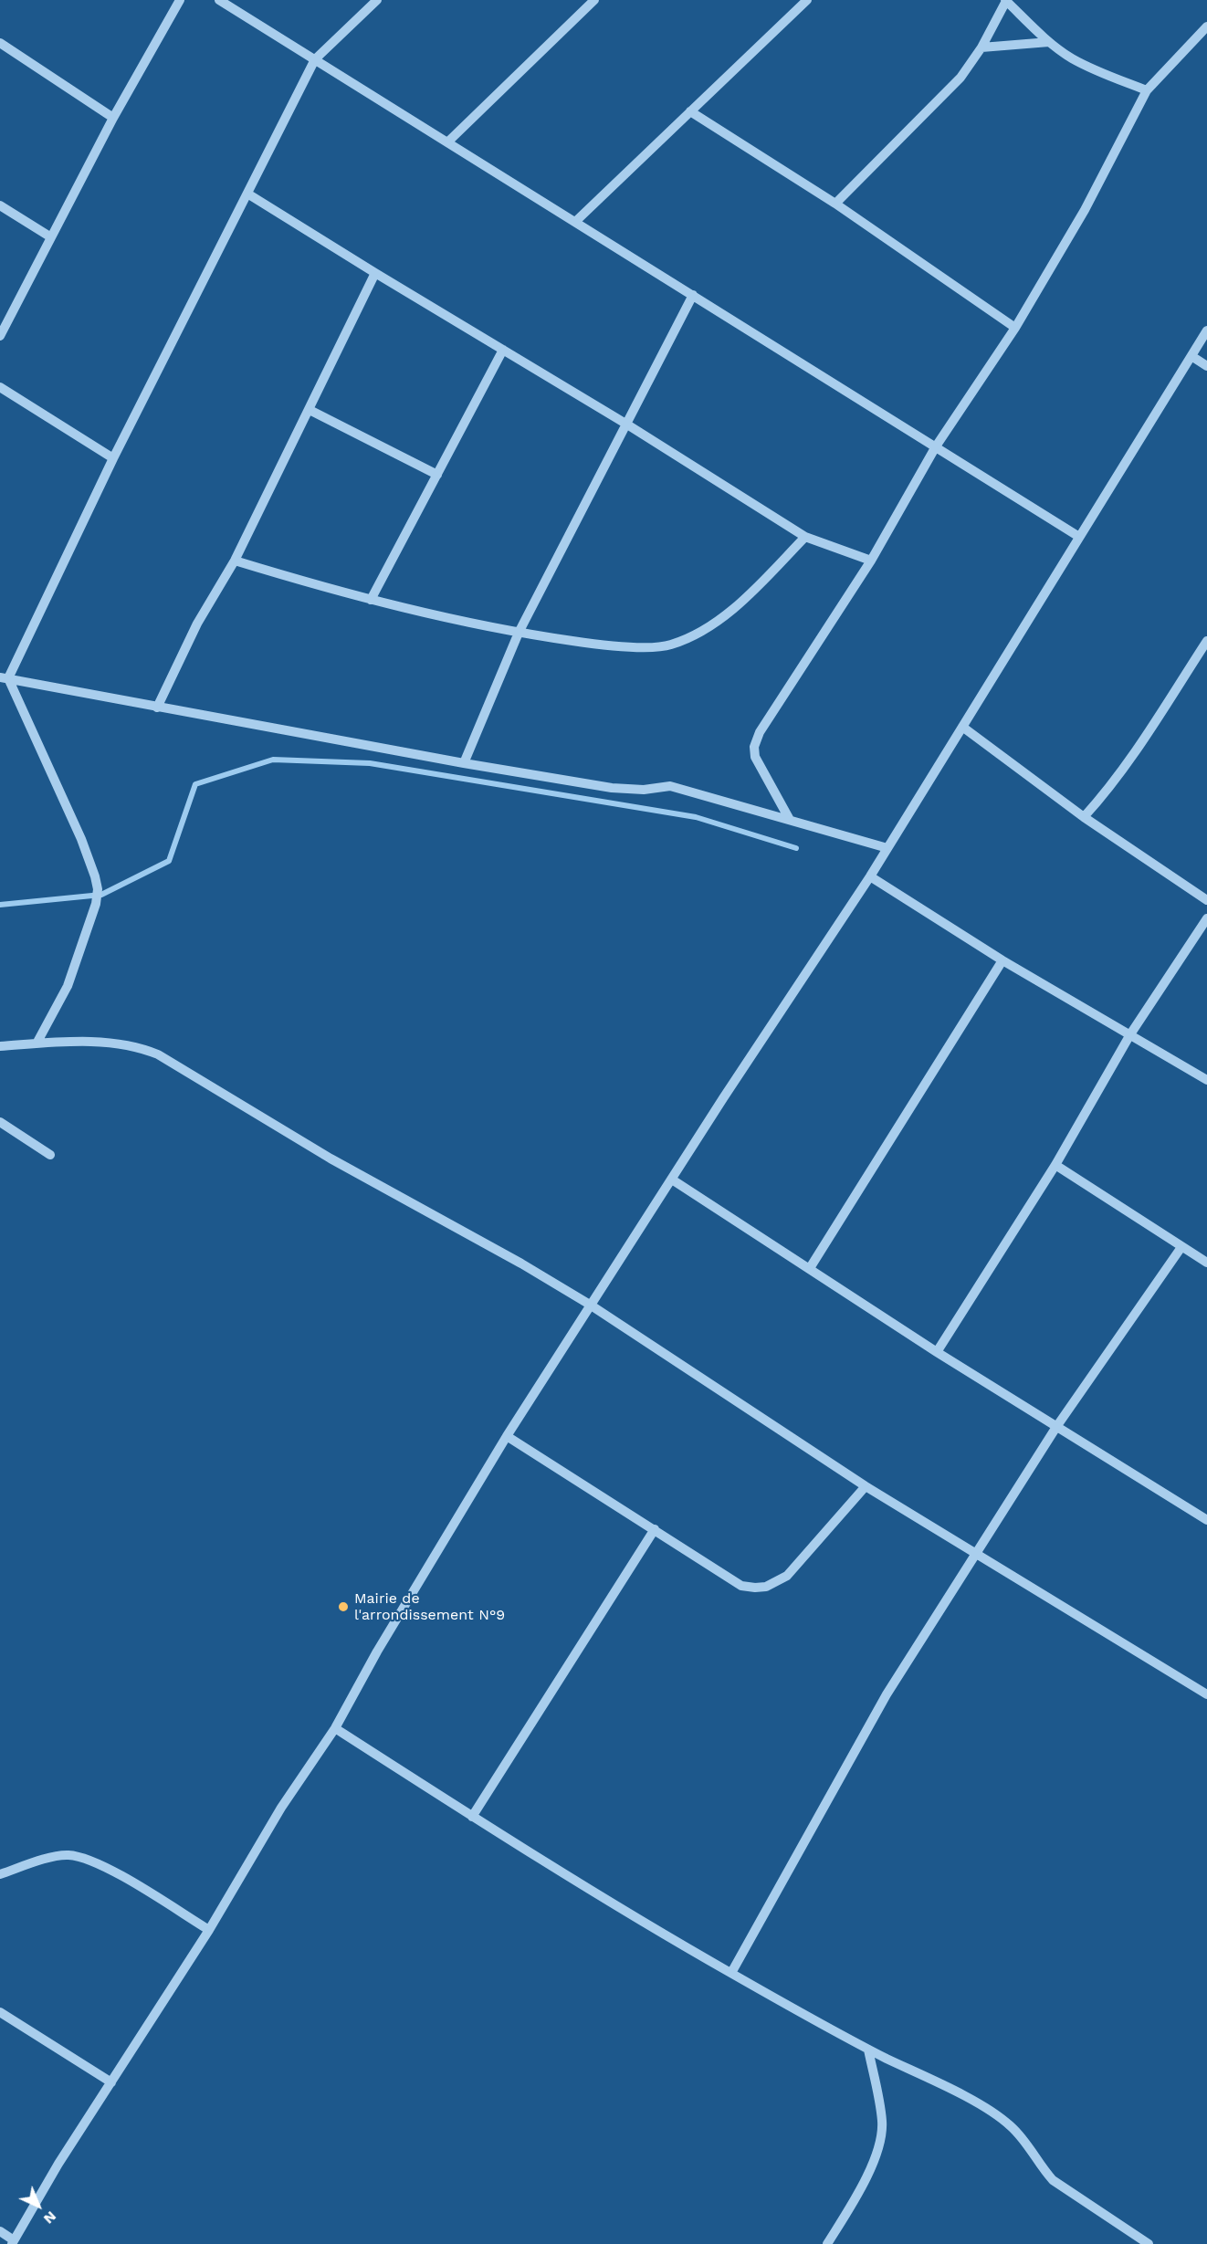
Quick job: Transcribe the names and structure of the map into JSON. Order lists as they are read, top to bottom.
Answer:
{
  "places": ["Mairie de l'arrondissement N°9"],
  "north": "bottom right"
}
